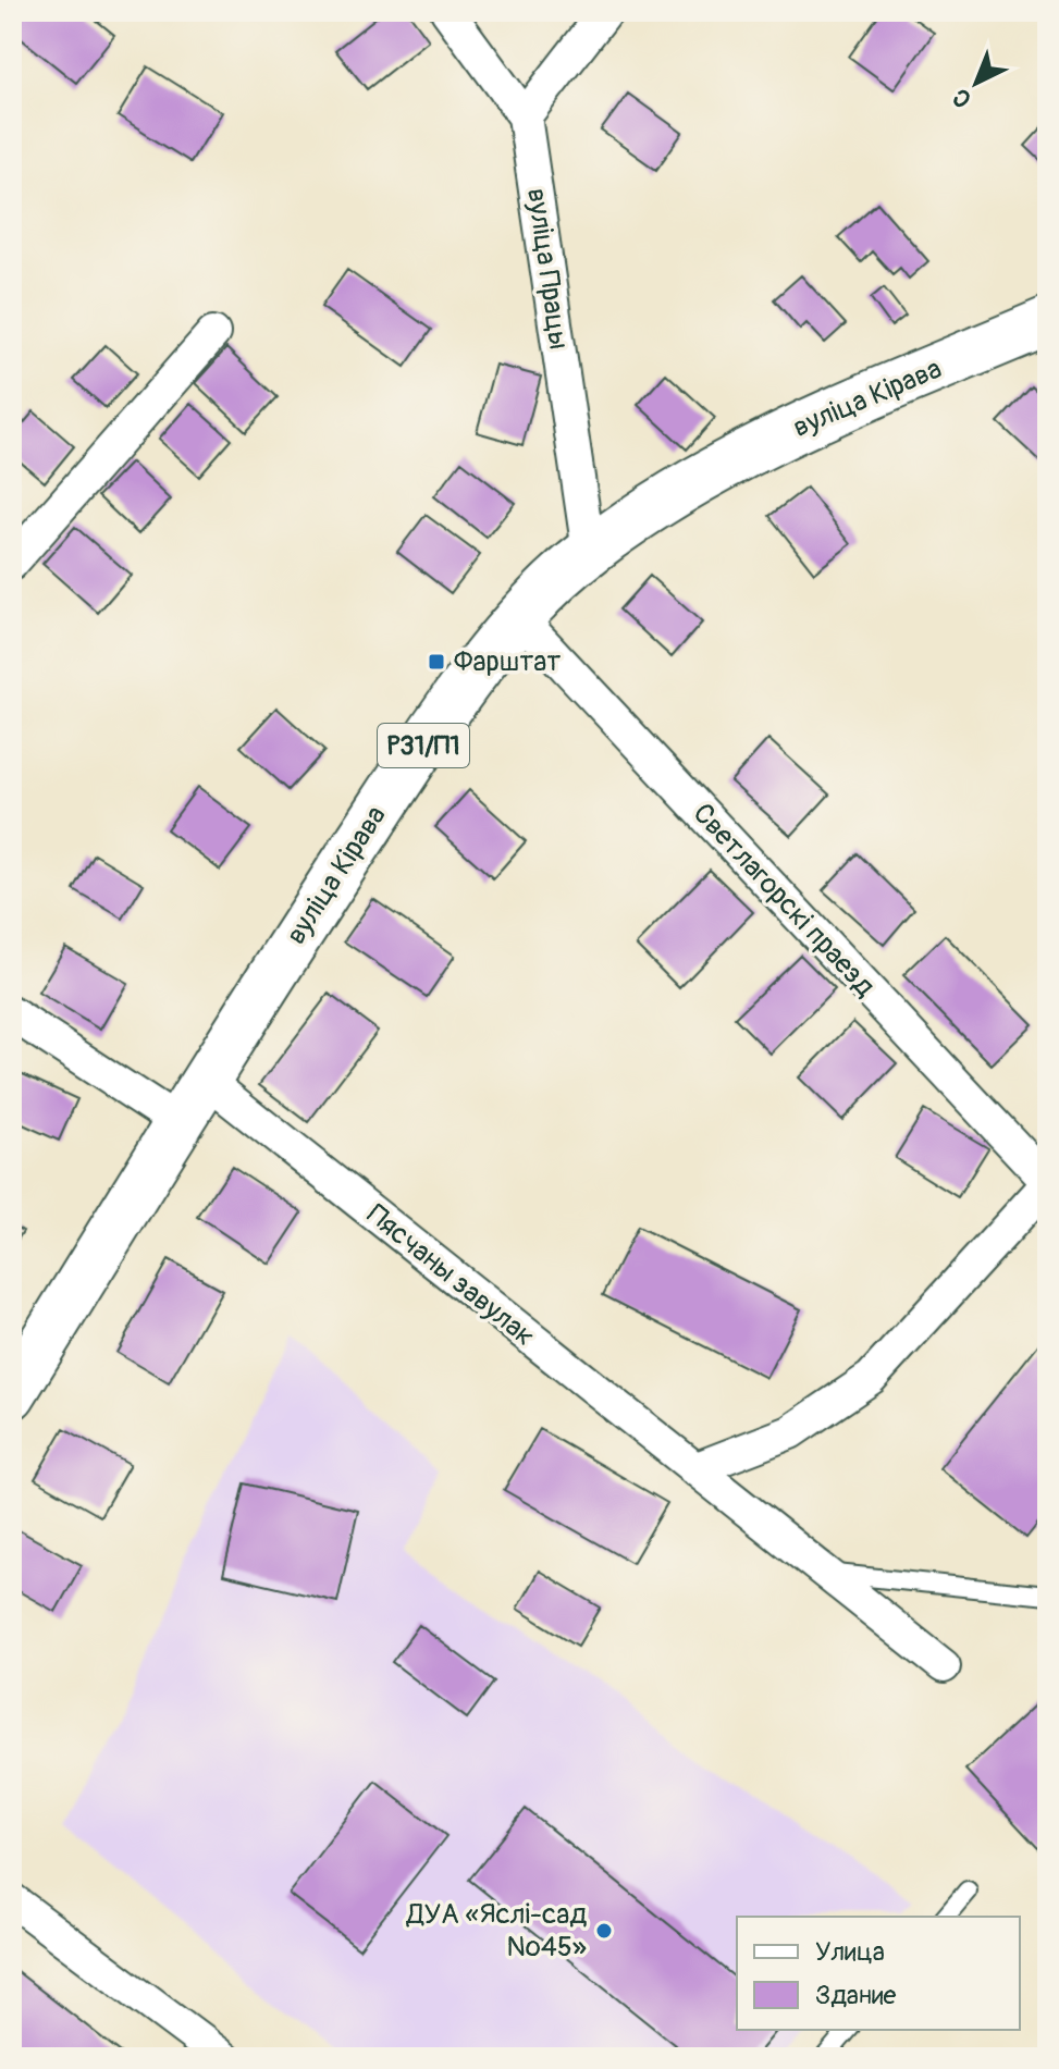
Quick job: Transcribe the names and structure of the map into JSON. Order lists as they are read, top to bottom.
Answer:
{
  "streets": {
    "main road": ["вуліца Кірава", "Р31/П1"],
    "street": ["вуліца Працы", "Светлагорскі праезд", "Пясчаны завулак"]
  },
  "crossings": [
    ["вуліца Працы", "вуліца Кірава"],
    ["вуліца Кірава", "Светлагорскі праезд"],
    ["вуліца Кірава", "Пясчаны завулак"]
  ],
  "places": {
    "transit": ["Фарштат"],
    "other": ["ДУА «Яслі-сад №45»"]
  },
  "legend": ["Улица", "Здание"],
  "north": "bottom left"
}
